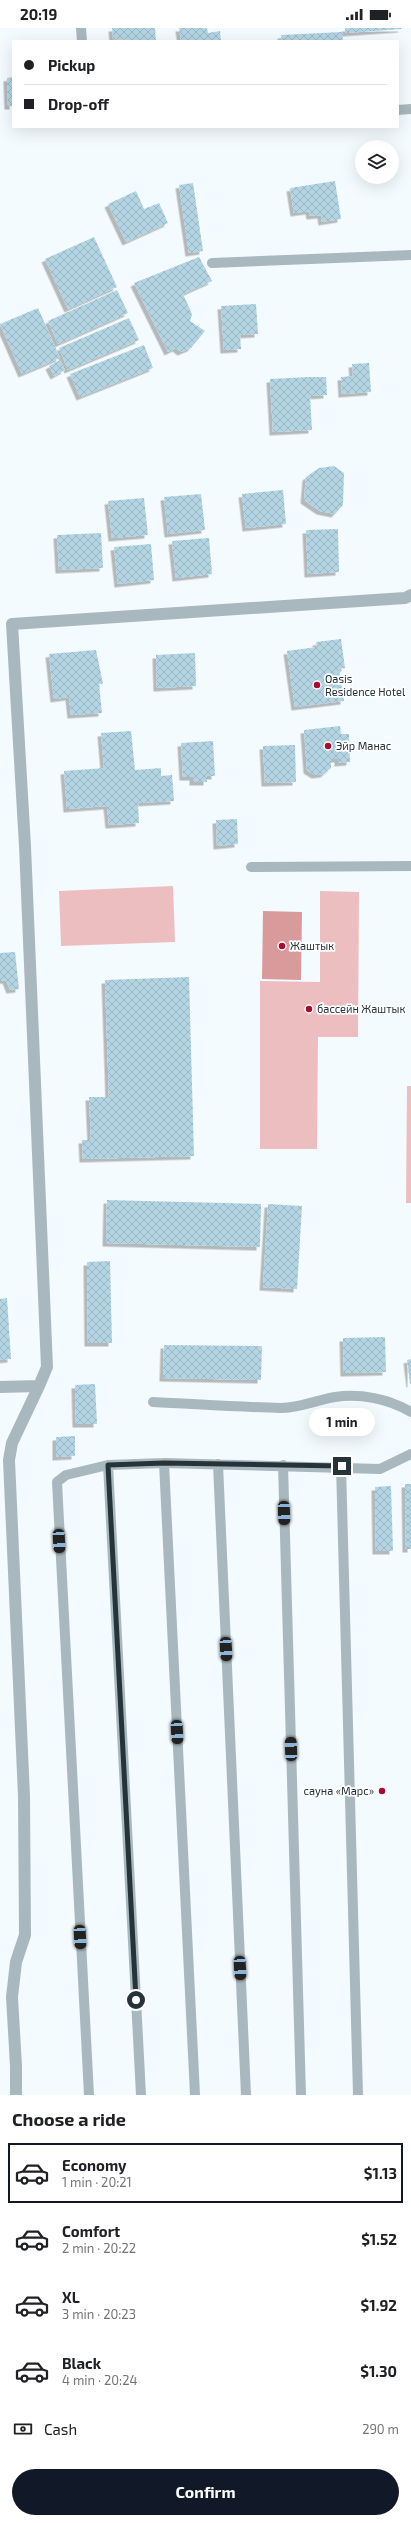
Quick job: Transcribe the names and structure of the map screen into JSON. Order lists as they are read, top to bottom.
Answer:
{
  "places": [
    "Oasis Residence Hotel",
    "Эйр Манас",
    "Жаштык",
    "бассейн Жаштык",
    "сауна «Марс»"
  ],
  "page": {
    "status": "20:19",
    "banner": ["Pickup", "Drop-off"],
    "bubble": "1 min",
    "heading": "Choose a ride",
    "list": [
      {
        "name": "Economy",
        "note": "1 min · 20:21",
        "value": "$1.13"
      },
      {
        "name": "Comfort",
        "note": "2 min · 20:22",
        "value": "$1.52"
      },
      {
        "name": "XL",
        "note": "3 min · 20:23",
        "value": "$1.92"
      },
      {
        "name": "Black",
        "note": "4 min · 20:24",
        "value": "$1.30"
      }
    ],
    "pay": ["Cash", "290 m"],
    "buttons": "Confirm"
  }
}
